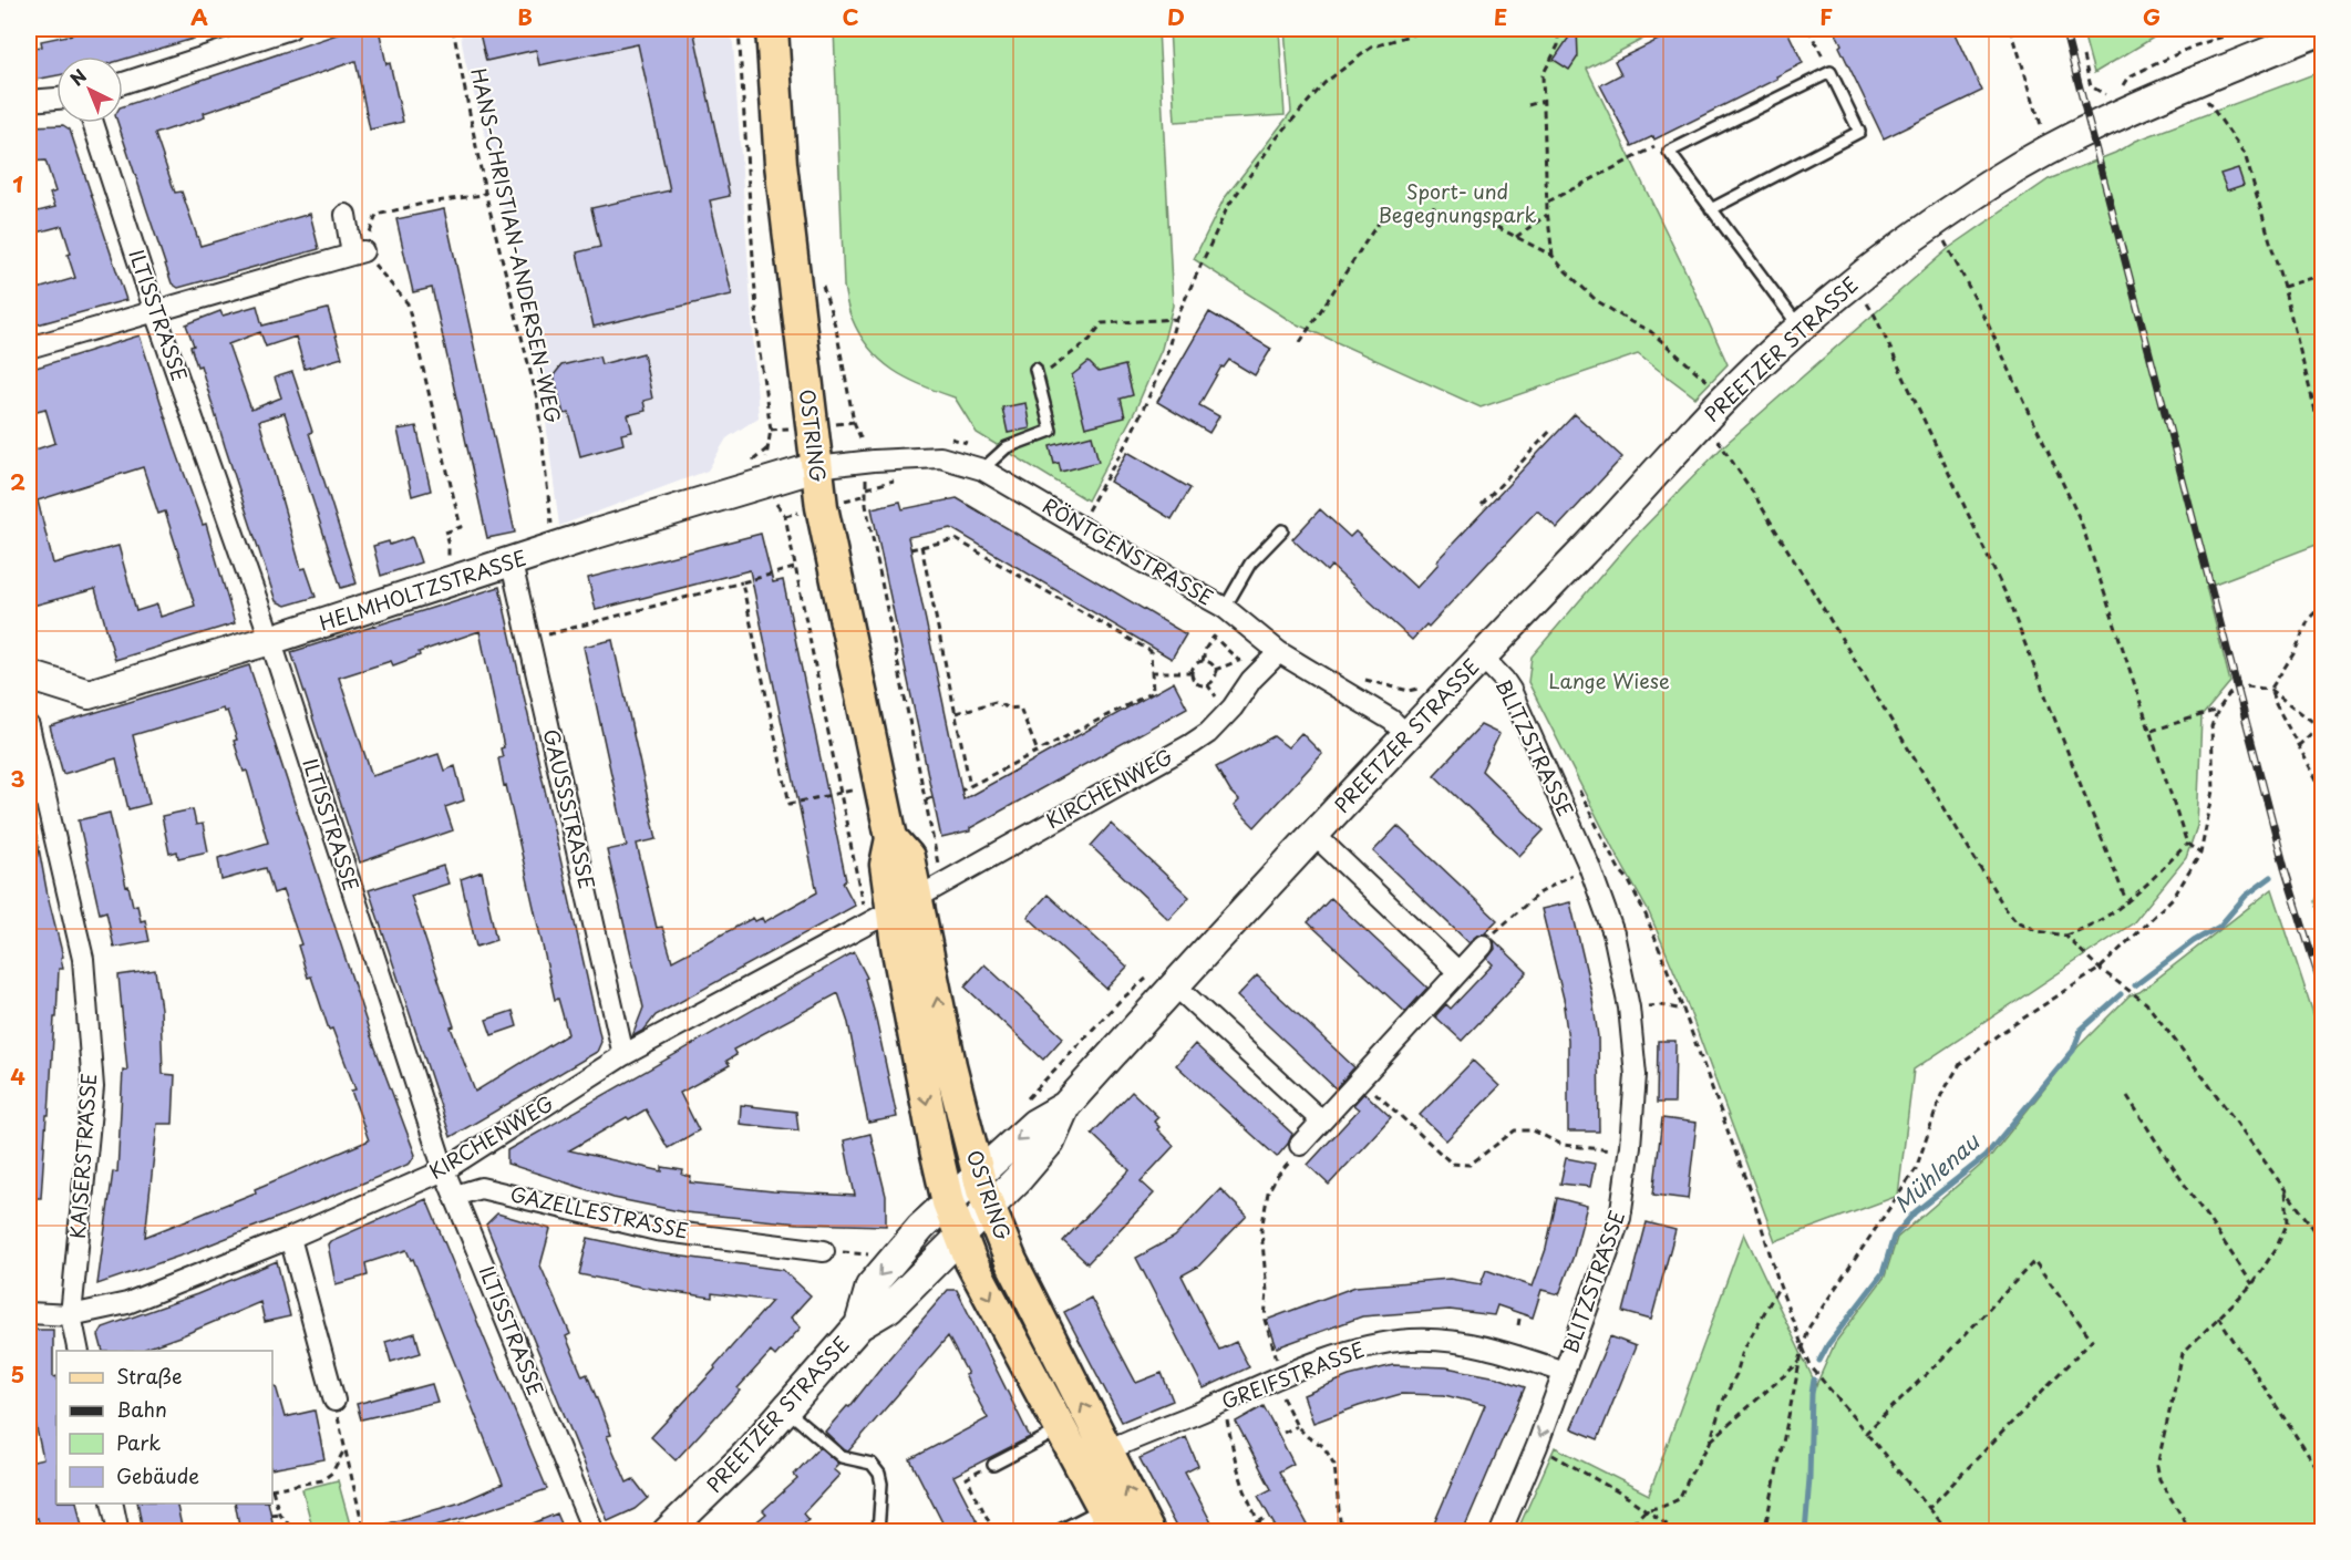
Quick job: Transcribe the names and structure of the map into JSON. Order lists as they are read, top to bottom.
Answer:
{
  "streets": {
    "main road": ["OSTRING"],
    "street": [
      "ILTISSTRASSE",
      "PREETZER STRASSE",
      "RÖNTGENSTRASSE",
      "HELMHOLTZSTRASSE",
      "BLITZSTRASSE",
      "KIRCHENWEG",
      "GAUSSSTRASSE",
      "KAISERSTRASSE",
      "GAZELLESTRASSE",
      "GREIFSTRASSE"
    ],
    "path": ["HANS-CHRISTIAN-ANDERSEN-WEG"]
  },
  "crossings": [
    ["HANS-CHRISTIAN-ANDERSEN-WEG", "HELMHOLTZSTRASSE"],
    ["ILTISSTRASSE", "HELMHOLTZSTRASSE"],
    ["ILTISSTRASSE", "KIRCHENWEG"],
    ["ILTISSTRASSE", "GAZELLESTRASSE"],
    ["PREETZER STRASSE", "OSTRING"],
    ["PREETZER STRASSE", "RÖNTGENSTRASSE"],
    ["PREETZER STRASSE", "BLITZSTRASSE"],
    ["OSTRING", "RÖNTGENSTRASSE"],
    ["OSTRING", "HELMHOLTZSTRASSE"],
    ["OSTRING", "KIRCHENWEG"],
    ["OSTRING", "GREIFSTRASSE"],
    ["RÖNTGENSTRASSE", "HELMHOLTZSTRASSE"],
    ["RÖNTGENSTRASSE", "KIRCHENWEG"],
    ["HELMHOLTZSTRASSE", "GAUSSSTRASSE"],
    ["BLITZSTRASSE", "GREIFSTRASSE"],
    ["KIRCHENWEG", "GAUSSSTRASSE"],
    ["KIRCHENWEG", "KAISERSTRASSE"]
  ],
  "water": ["Mühlenau"],
  "parks": ["Sport- und Begegnungspark", "Lange Wiese"],
  "legend": [
    "Straße",
    "Bahn",
    "Park",
    "Gebäude"
  ],
  "north": "top left",
  "grid": {
    "columns": [
      "A",
      "B",
      "C",
      "D",
      "E",
      "F",
      "G"
    ],
    "rows": [
      "1",
      "2",
      "3",
      "4",
      "5"
    ]
  }
}
